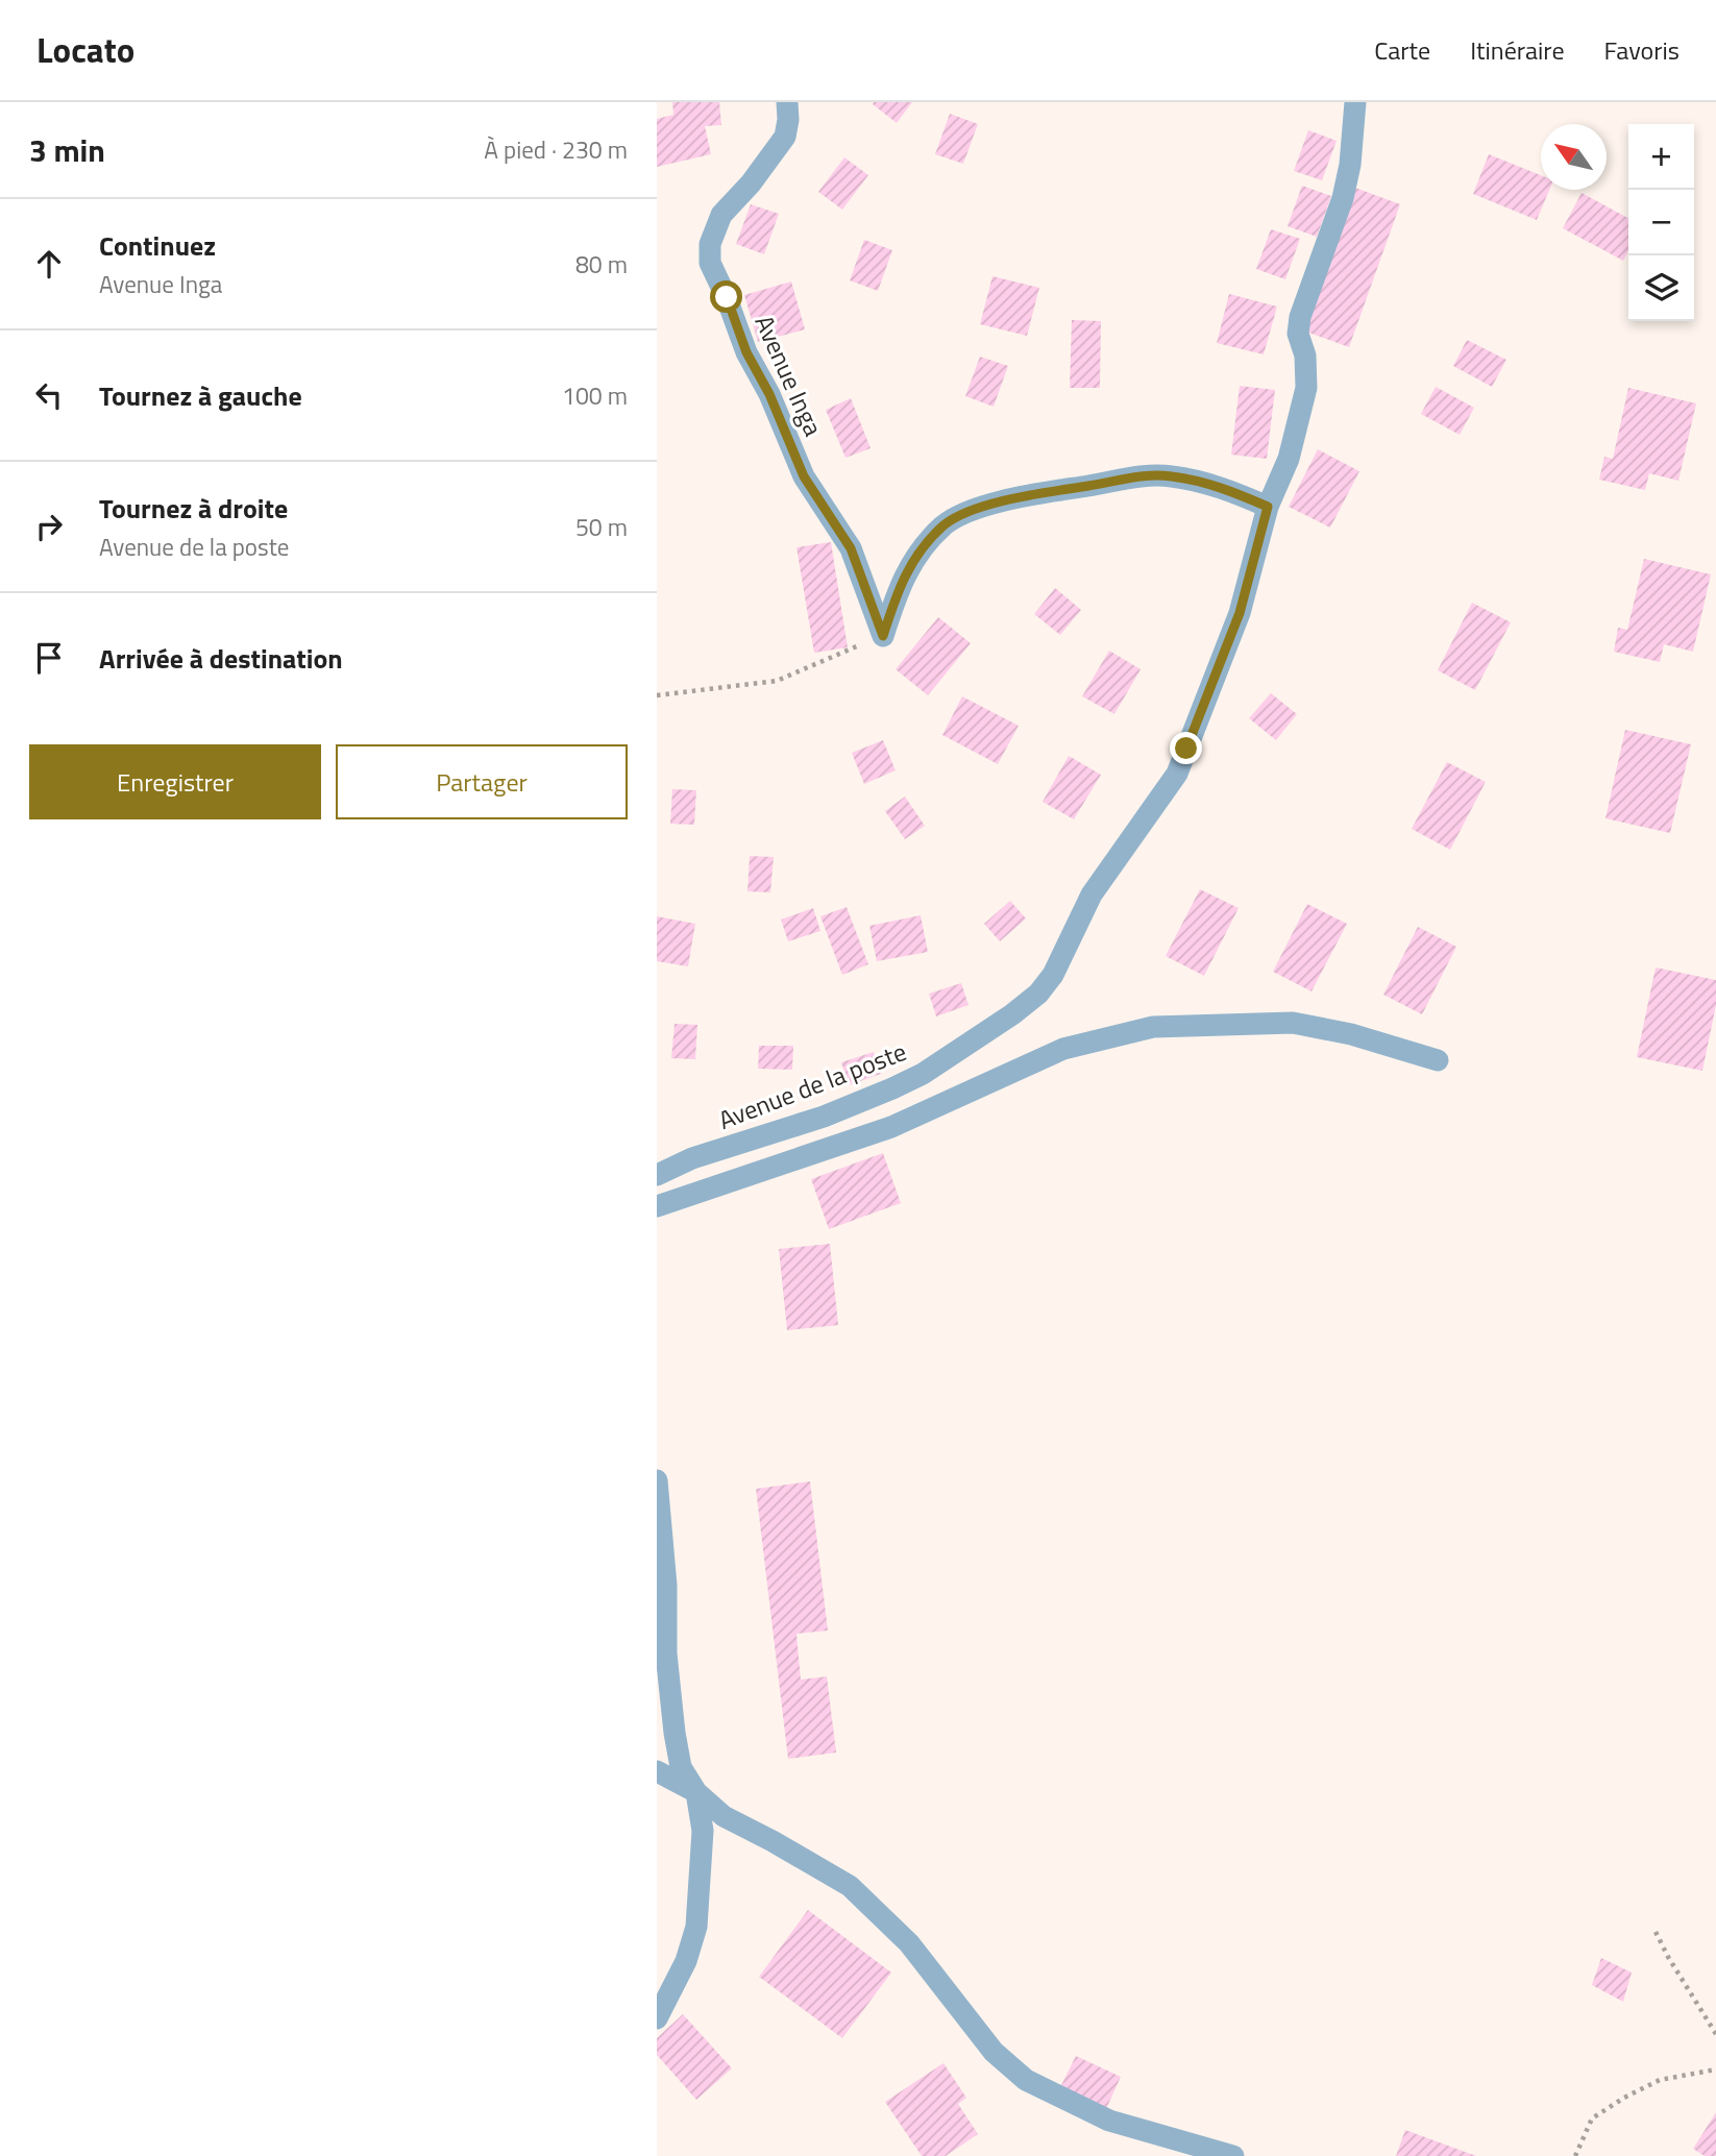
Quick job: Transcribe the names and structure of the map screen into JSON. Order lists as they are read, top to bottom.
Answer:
{
  "streets": {
    "street": ["Avenue Inga", "Avenue de la poste"]
  },
  "north": "top left",
  "page": {
    "header": "Locato",
    "nav": ["Carte", "Itinéraire", "Favoris"],
    "heading": ["3 min", "À pied · 230 m"],
    "map_buttons": ["+", "−"],
    "list": [
      ["Continuez", "Avenue Inga", "80 m"],
      ["Tournez à gauche", "100 m"],
      ["Tournez à droite", "Avenue de la poste", "50 m"],
      "Arrivée à destination"
    ],
    "buttons": ["Enregistrer", "Partager"]
  }
}
